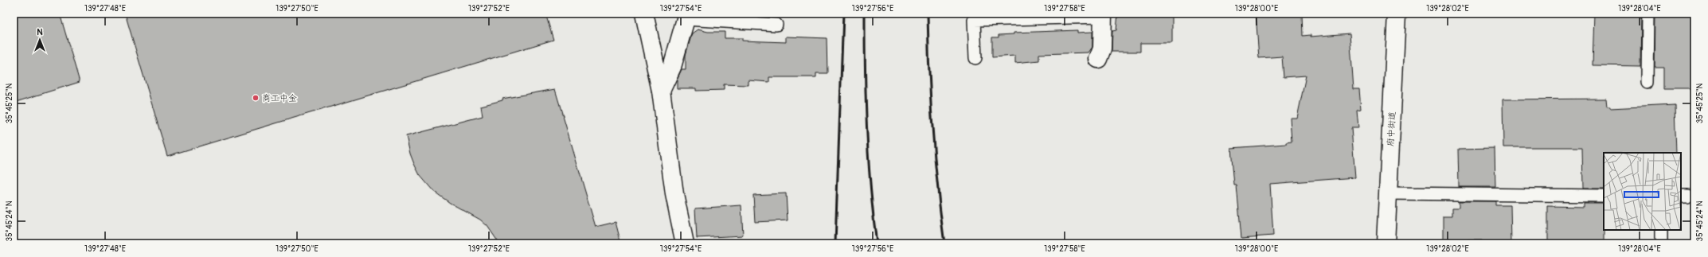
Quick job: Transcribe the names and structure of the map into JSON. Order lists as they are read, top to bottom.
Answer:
{
  "streets": {
    "street": ["府中街道"]
  },
  "places": ["商工中金"],
  "north": "top",
  "coordinates": [
    "139°27'48\"E",
    "139°27'50\"E",
    "139°27'52\"E",
    "139°27'54\"E",
    "139°27'56\"E",
    "139°27'58\"E",
    "139°28'00\"E",
    "139°28'02\"E",
    "139°28'04\"E",
    "35°45'25\"N",
    "35°45'24\"N"
  ]
}
